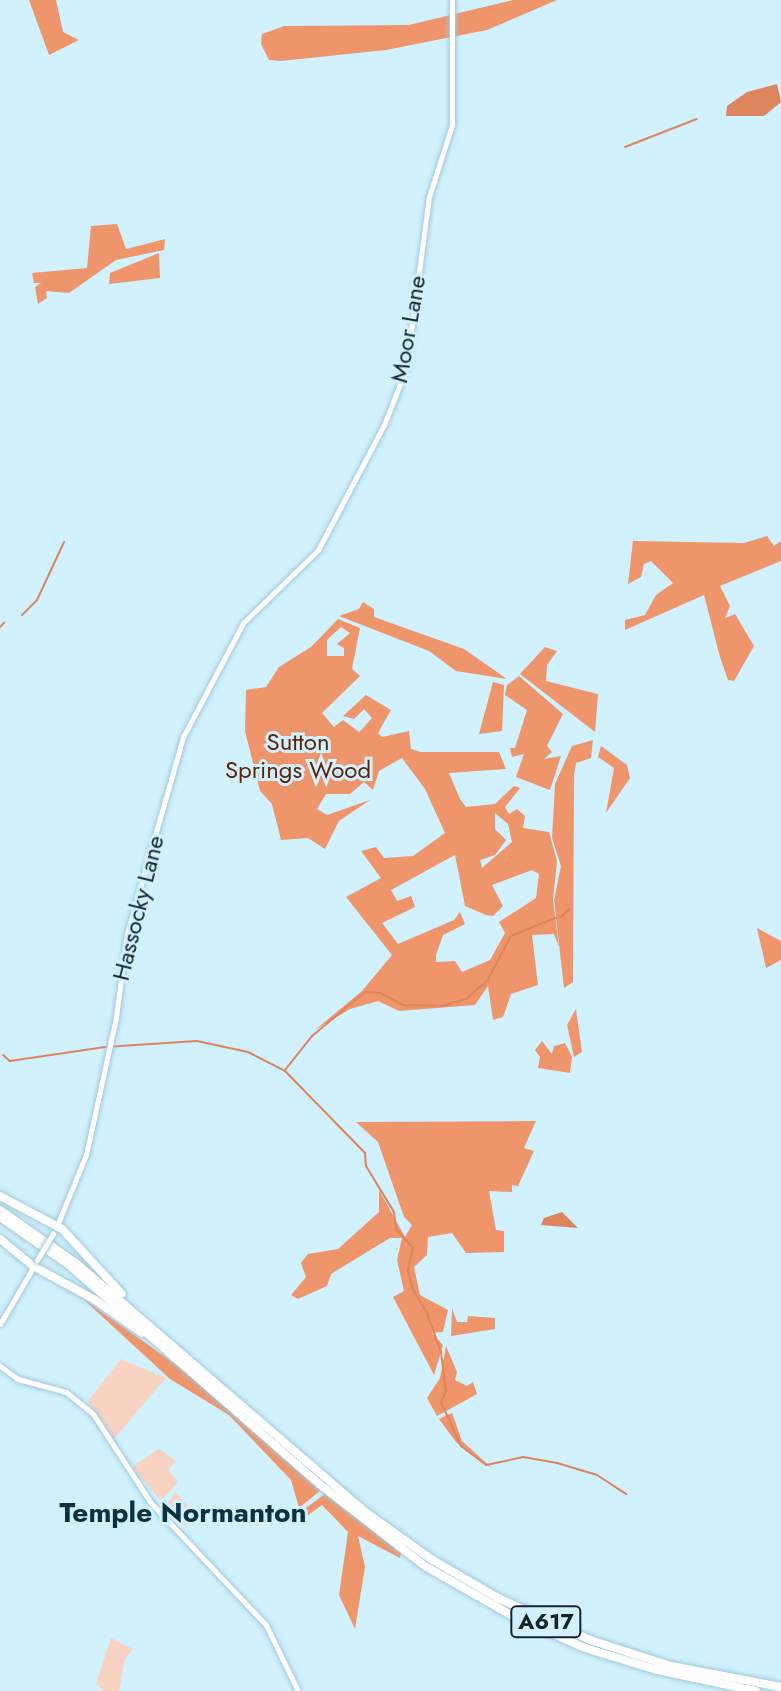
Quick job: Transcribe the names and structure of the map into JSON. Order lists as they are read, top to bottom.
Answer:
{
  "streets": {
    "highway": ["A617"],
    "main road": ["Moor Lane", "Hassocky Lane"]
  },
  "crossings": [
    ["Moor Lane", "Hassocky Lane"]
  ],
  "districts": ["Temple Normanton"],
  "parks": ["Sutton Springs Wood"]
}
